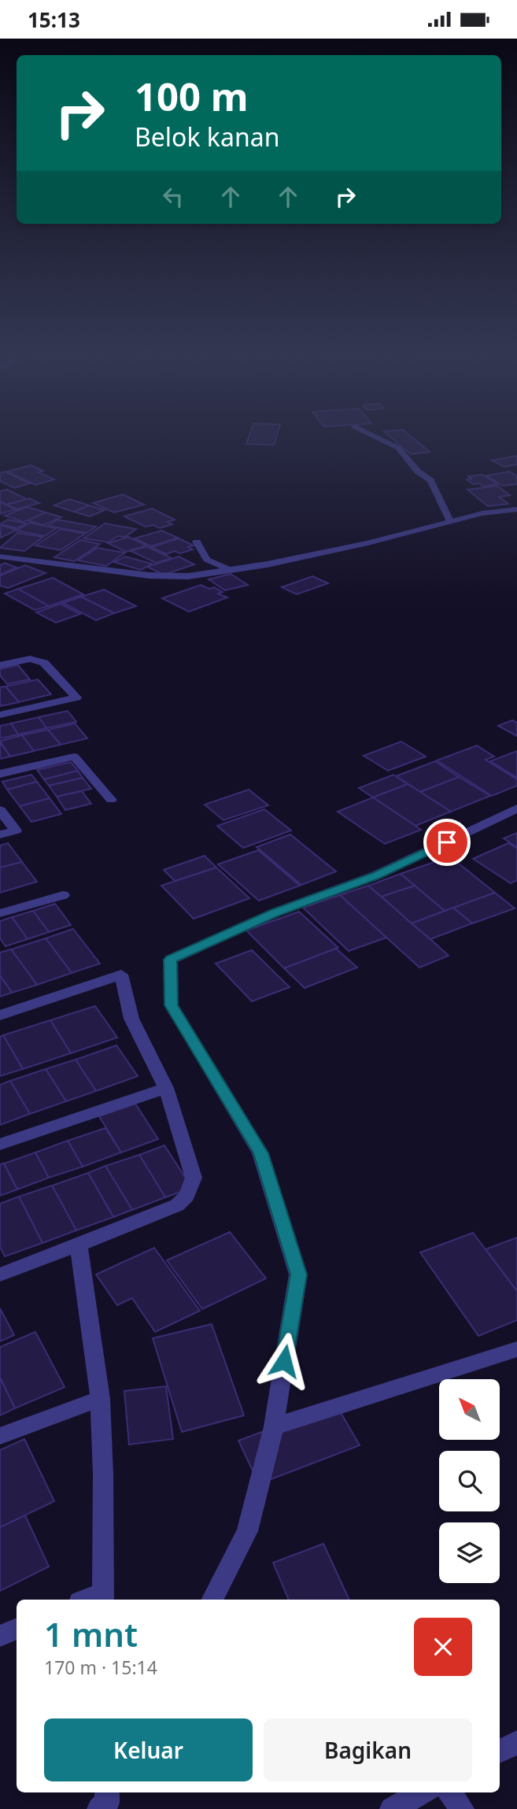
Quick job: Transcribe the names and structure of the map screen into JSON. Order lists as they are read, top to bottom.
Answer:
{
  "north": "top left",
  "page": {
    "status": "15:13",
    "turn": ["100 m", "Belok kanan"],
    "heading": ["1 mnt", "170 m · 15:14"],
    "buttons": ["Keluar", "Bagikan"]
  }
}
